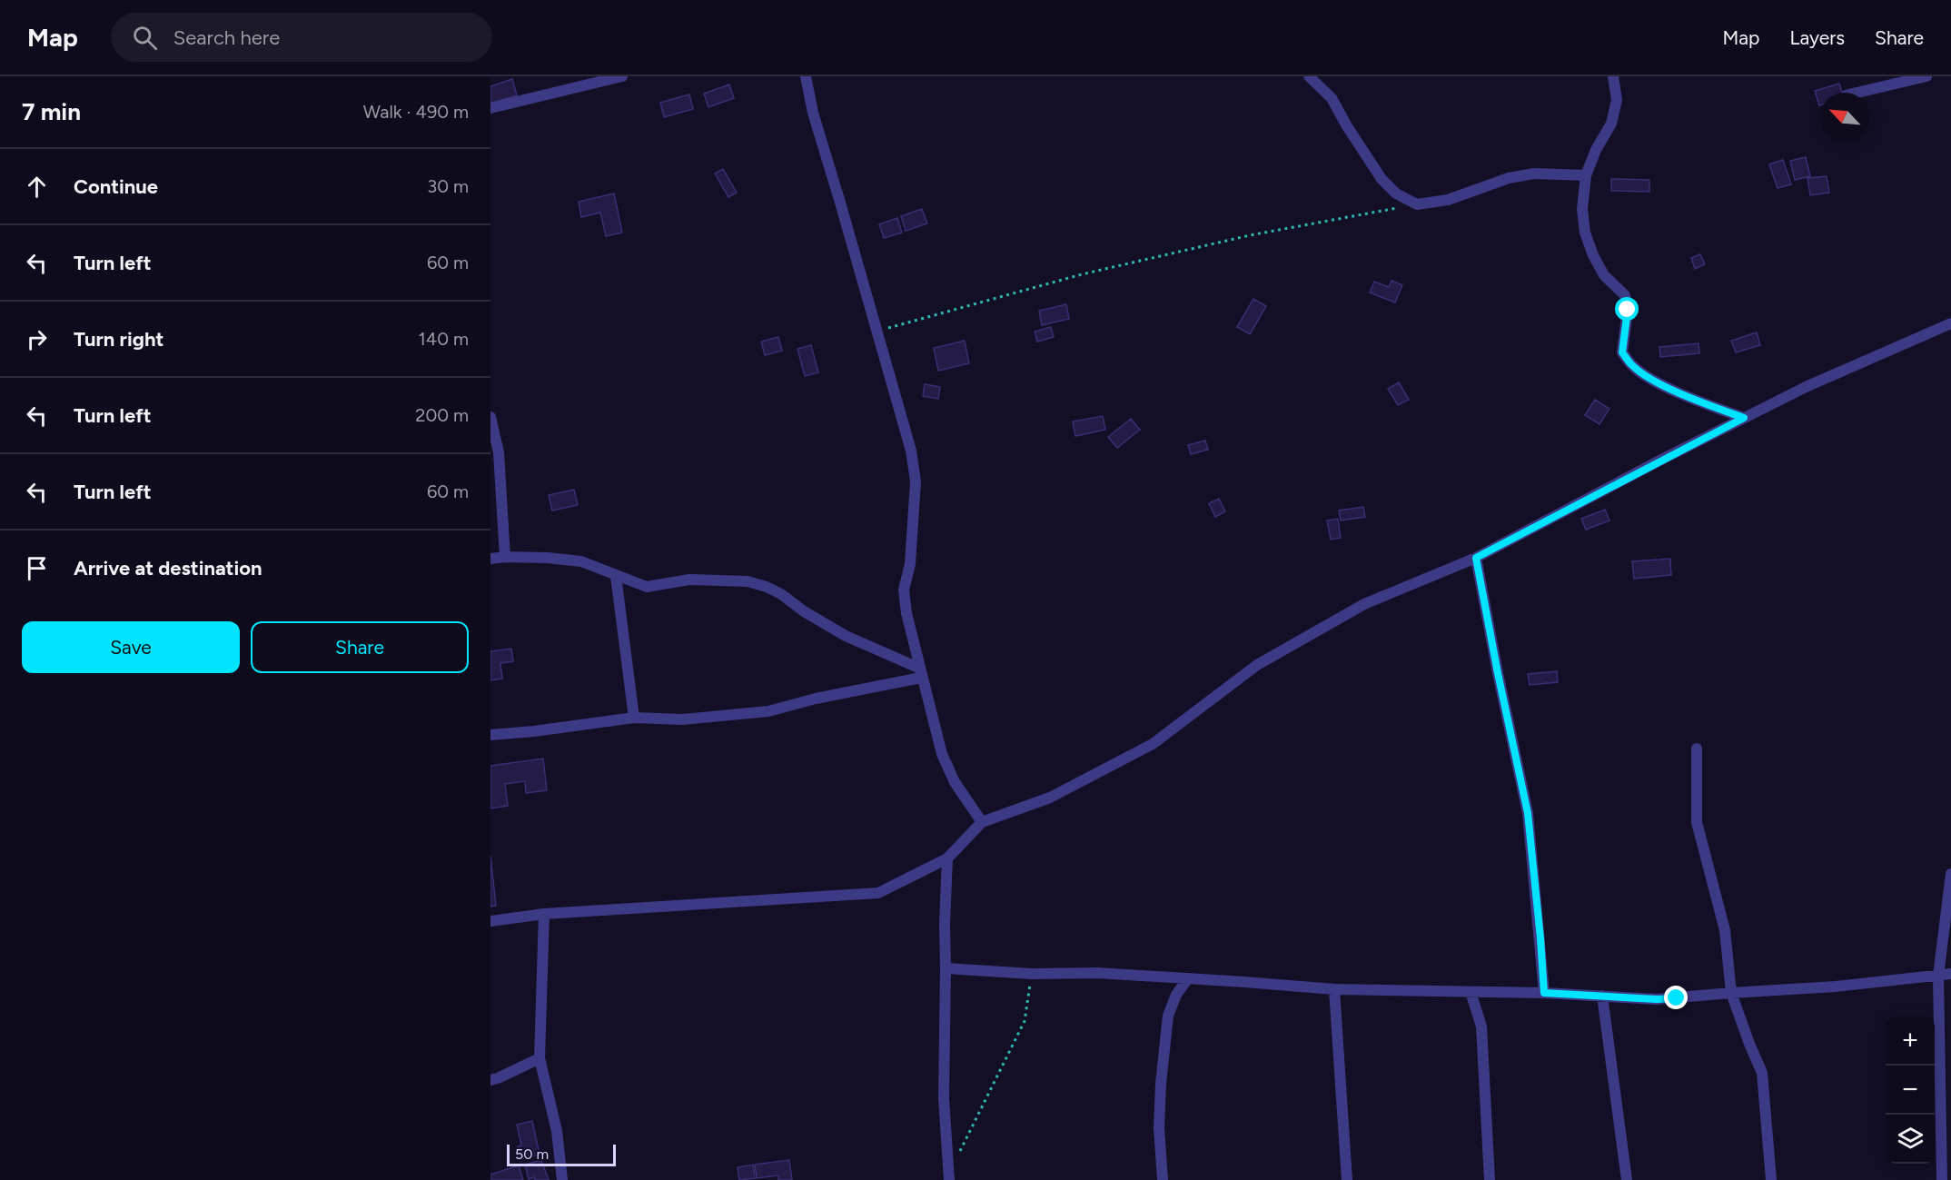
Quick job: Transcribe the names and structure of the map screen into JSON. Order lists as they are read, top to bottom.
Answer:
{
  "scale_bar": "50 m",
  "north": "top left",
  "page": {
    "header": "Map",
    "search": "Search here",
    "nav": ["Map", "Layers", "Share"],
    "heading": ["7 min", "Walk · 490 m"],
    "list": [
      ["Continue", "30 m"],
      ["Turn left", "60 m"],
      ["Turn right", "140 m"],
      ["Turn left", "200 m"],
      ["Turn left", "60 m"],
      "Arrive at destination"
    ],
    "buttons": ["Save", "Share"],
    "map_buttons": ["+", "−"],
    "scale": "50 m"
  }
}
